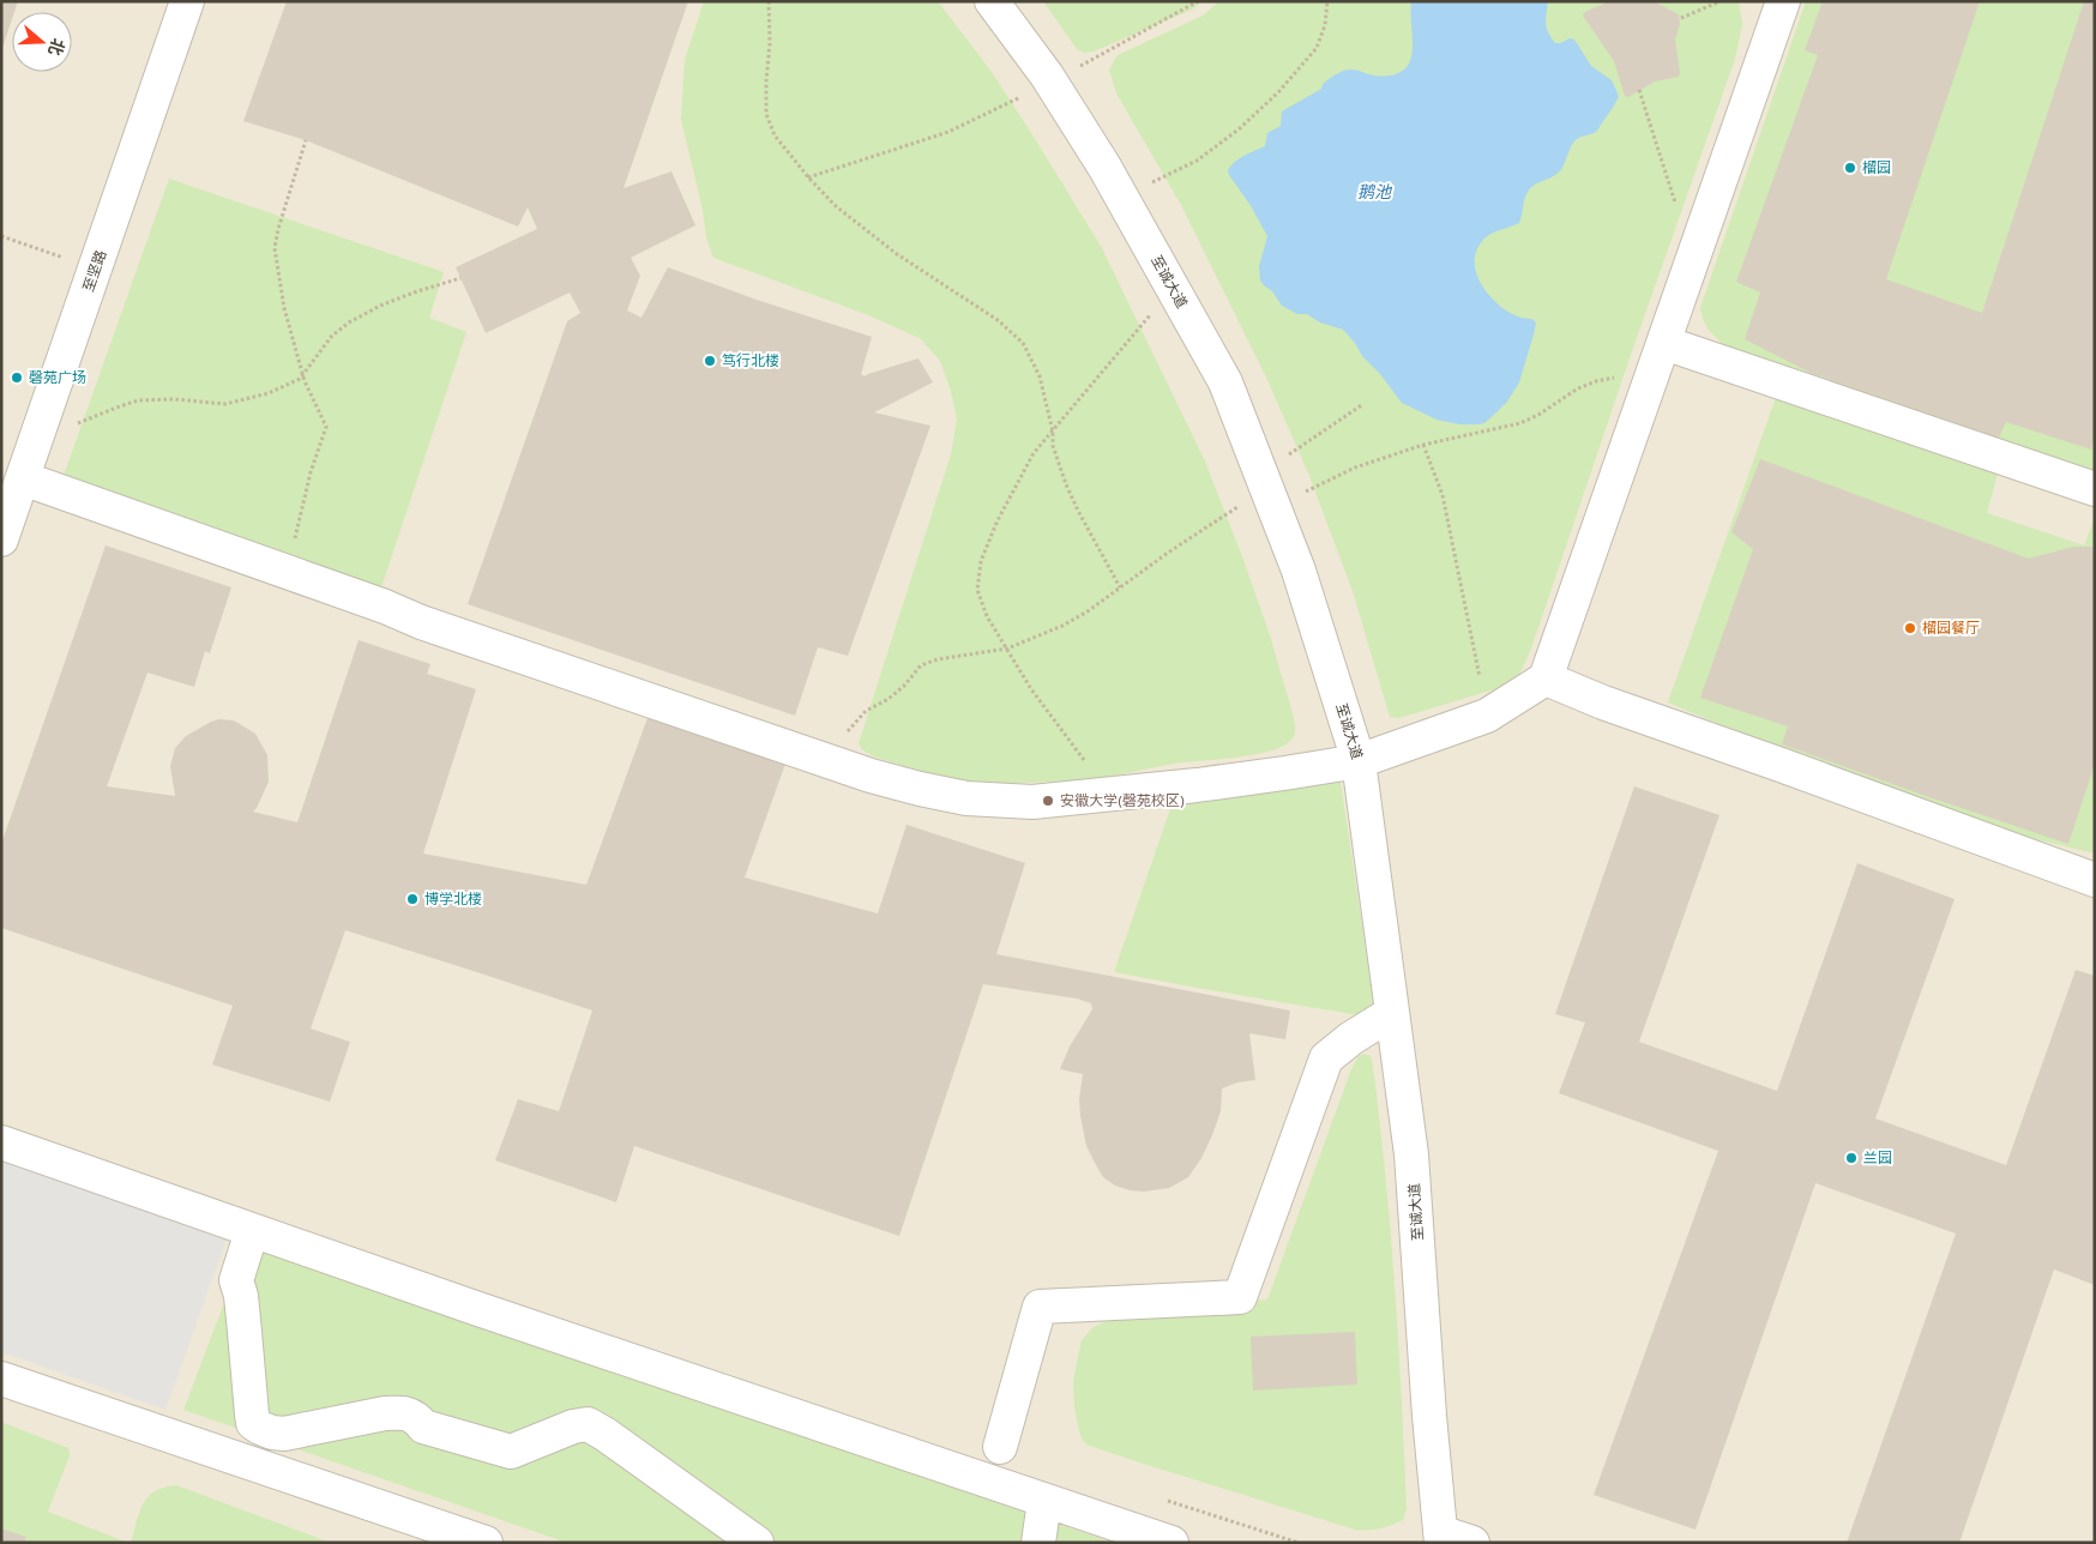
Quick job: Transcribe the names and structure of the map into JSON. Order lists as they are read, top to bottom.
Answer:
{
  "streets": {
    "street": ["至坚路", "至诚大道"]
  },
  "water": ["鹅池"],
  "places": [
    "榴园",
    "笃行北楼",
    "磬苑广场",
    "榴园餐厅",
    "安徽大学(磬苑校区)",
    "博学北楼",
    "兰园"
  ],
  "north": "right"
}
